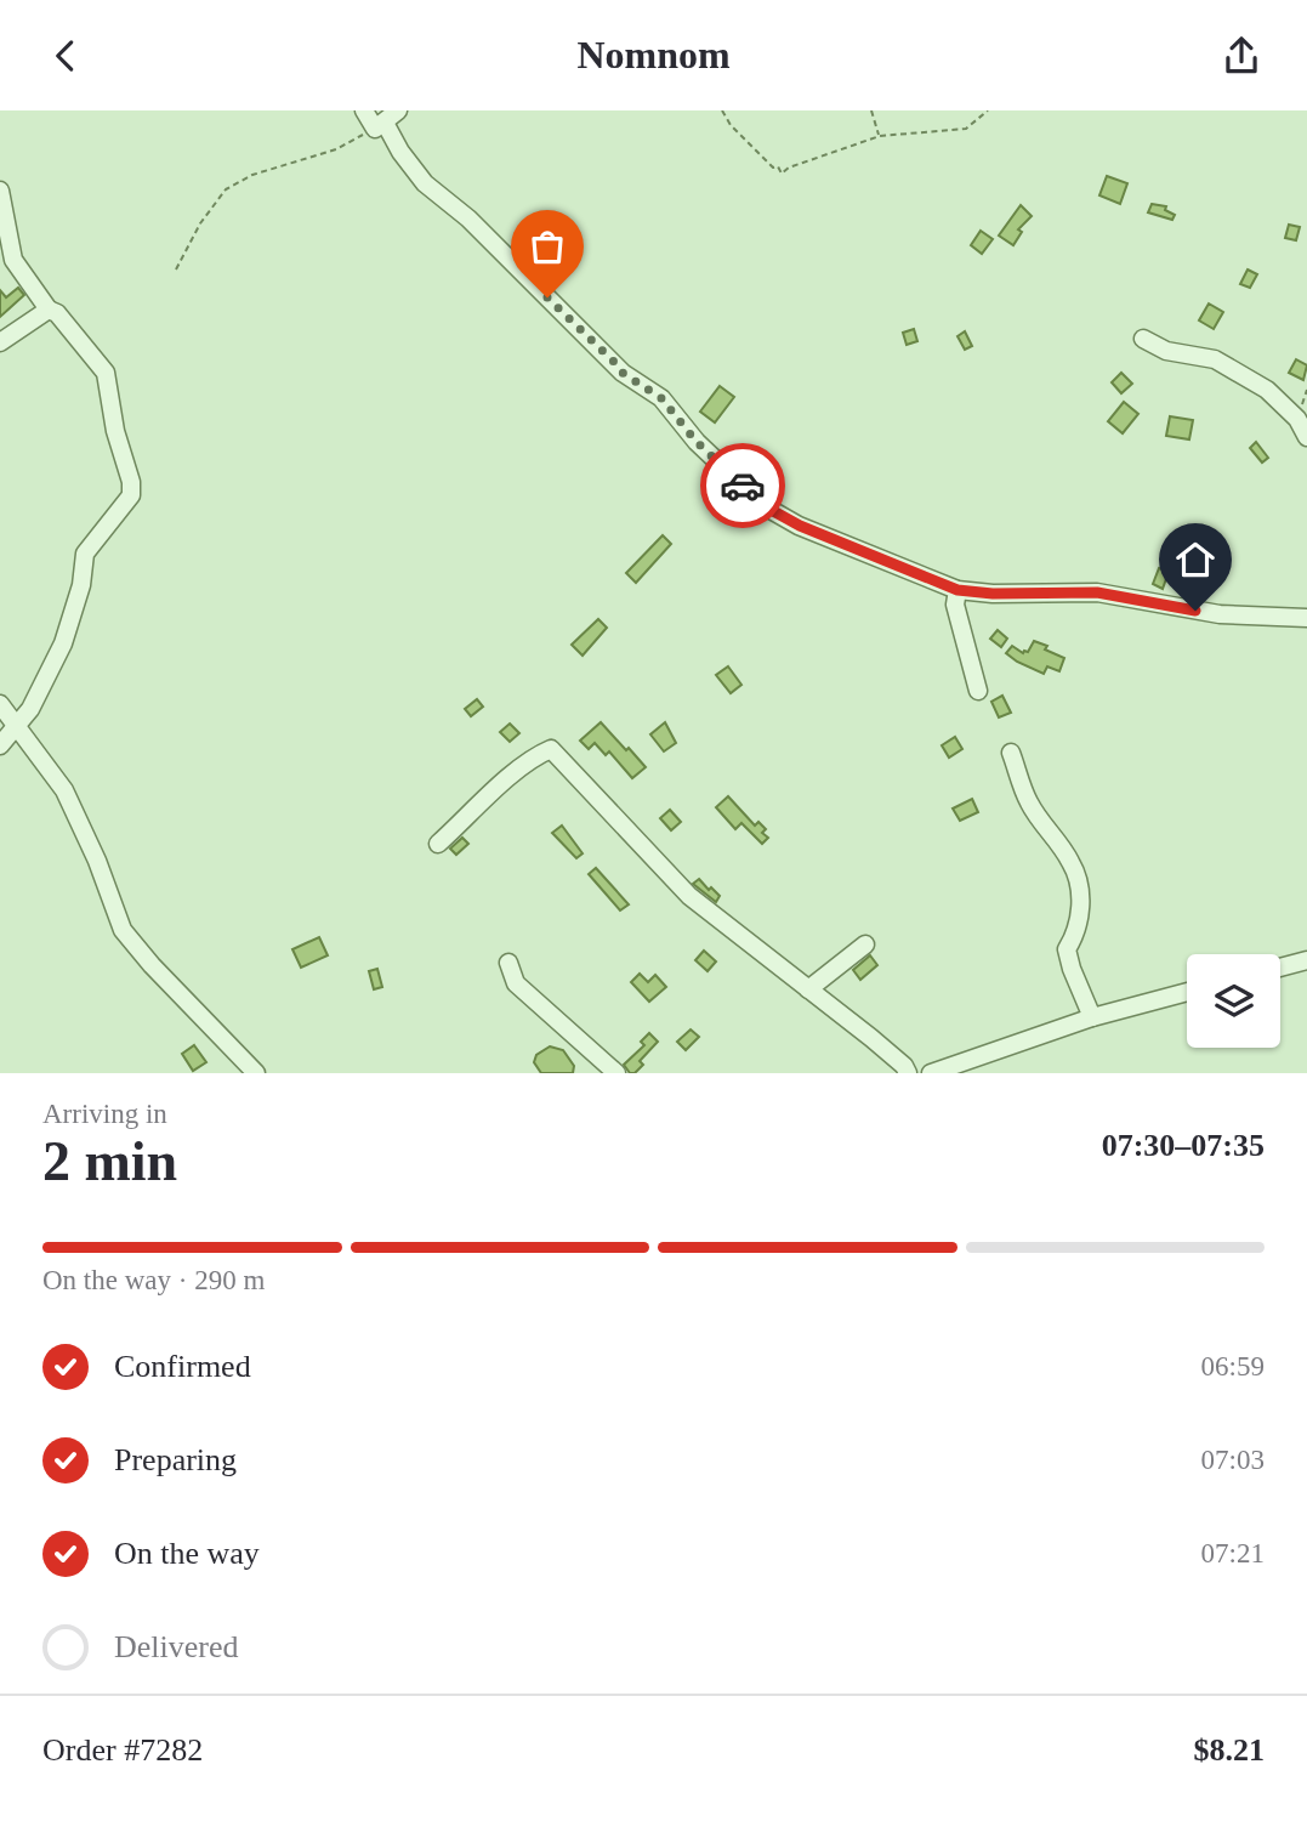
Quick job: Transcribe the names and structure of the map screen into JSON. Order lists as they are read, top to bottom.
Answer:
{
  "page": {
    "header": "Nomnom",
    "heading": ["2 min", "Arriving in", "07:30–07:35"],
    "panel": ["Order #7282", "$8.21"],
    "bar": "On the way · 290 m",
    "list": [
      ["Confirmed", "06:59"],
      ["Preparing", "07:03"],
      ["On the way", "07:21"],
      "Delivered"
    ]
  }
}
